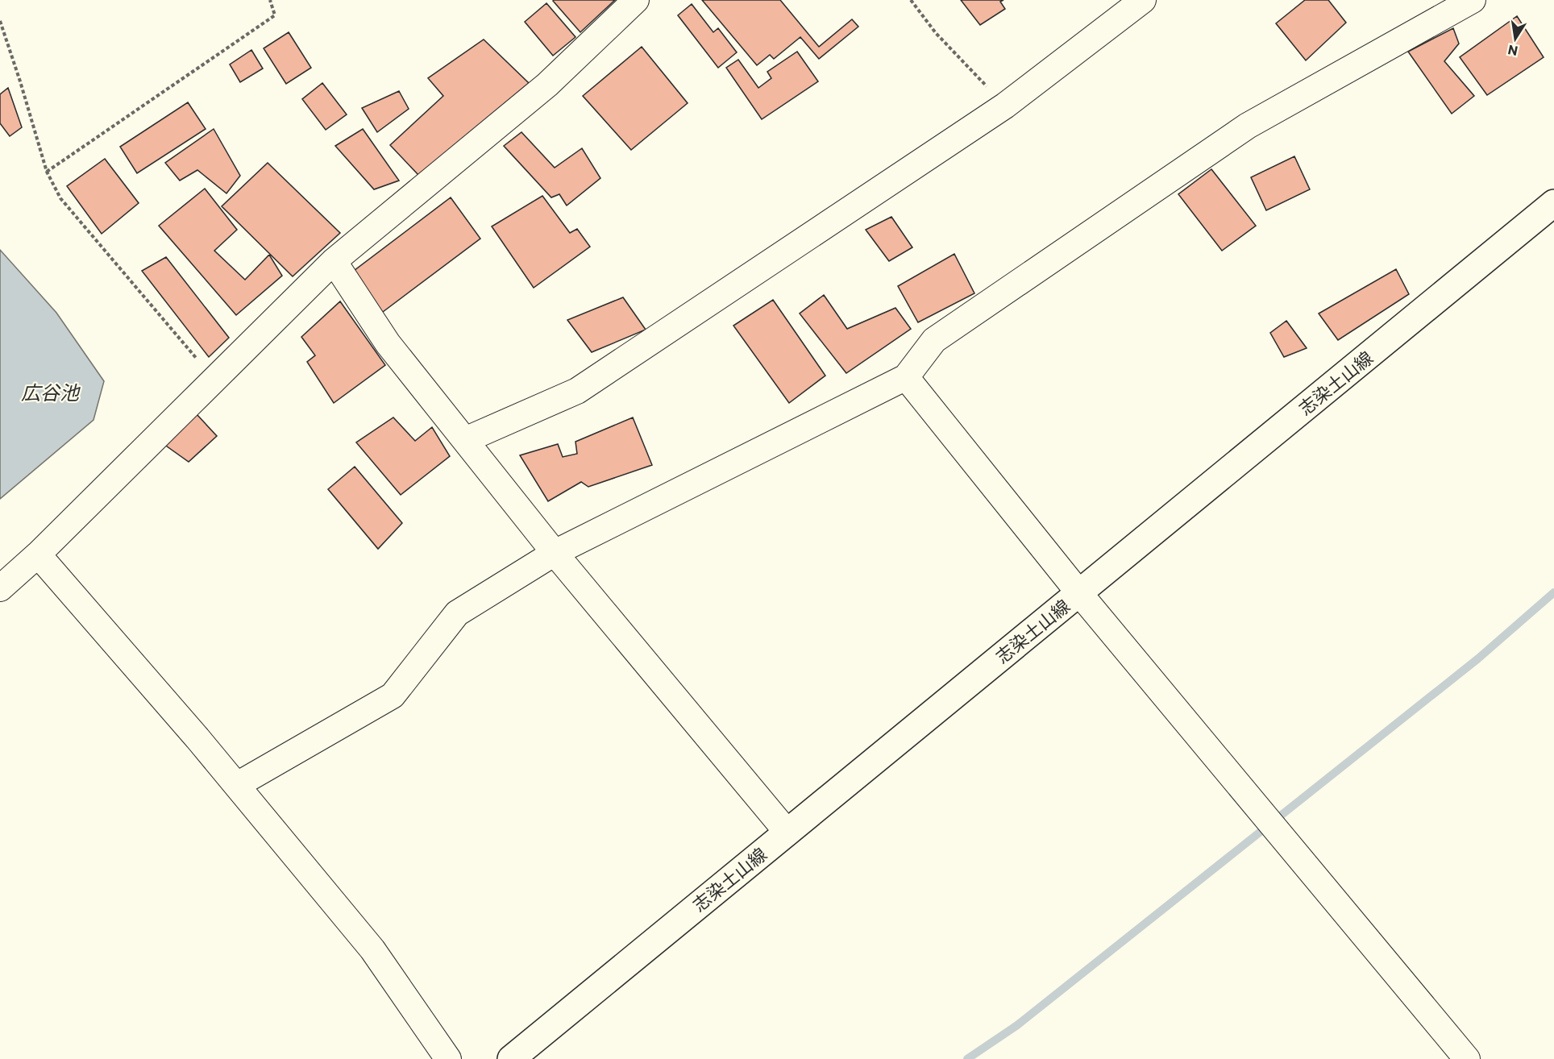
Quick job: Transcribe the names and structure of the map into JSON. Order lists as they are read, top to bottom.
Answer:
{
  "streets": {
    "main road": ["志染土山線"]
  },
  "water": ["広谷池"],
  "north": "bottom"
}
